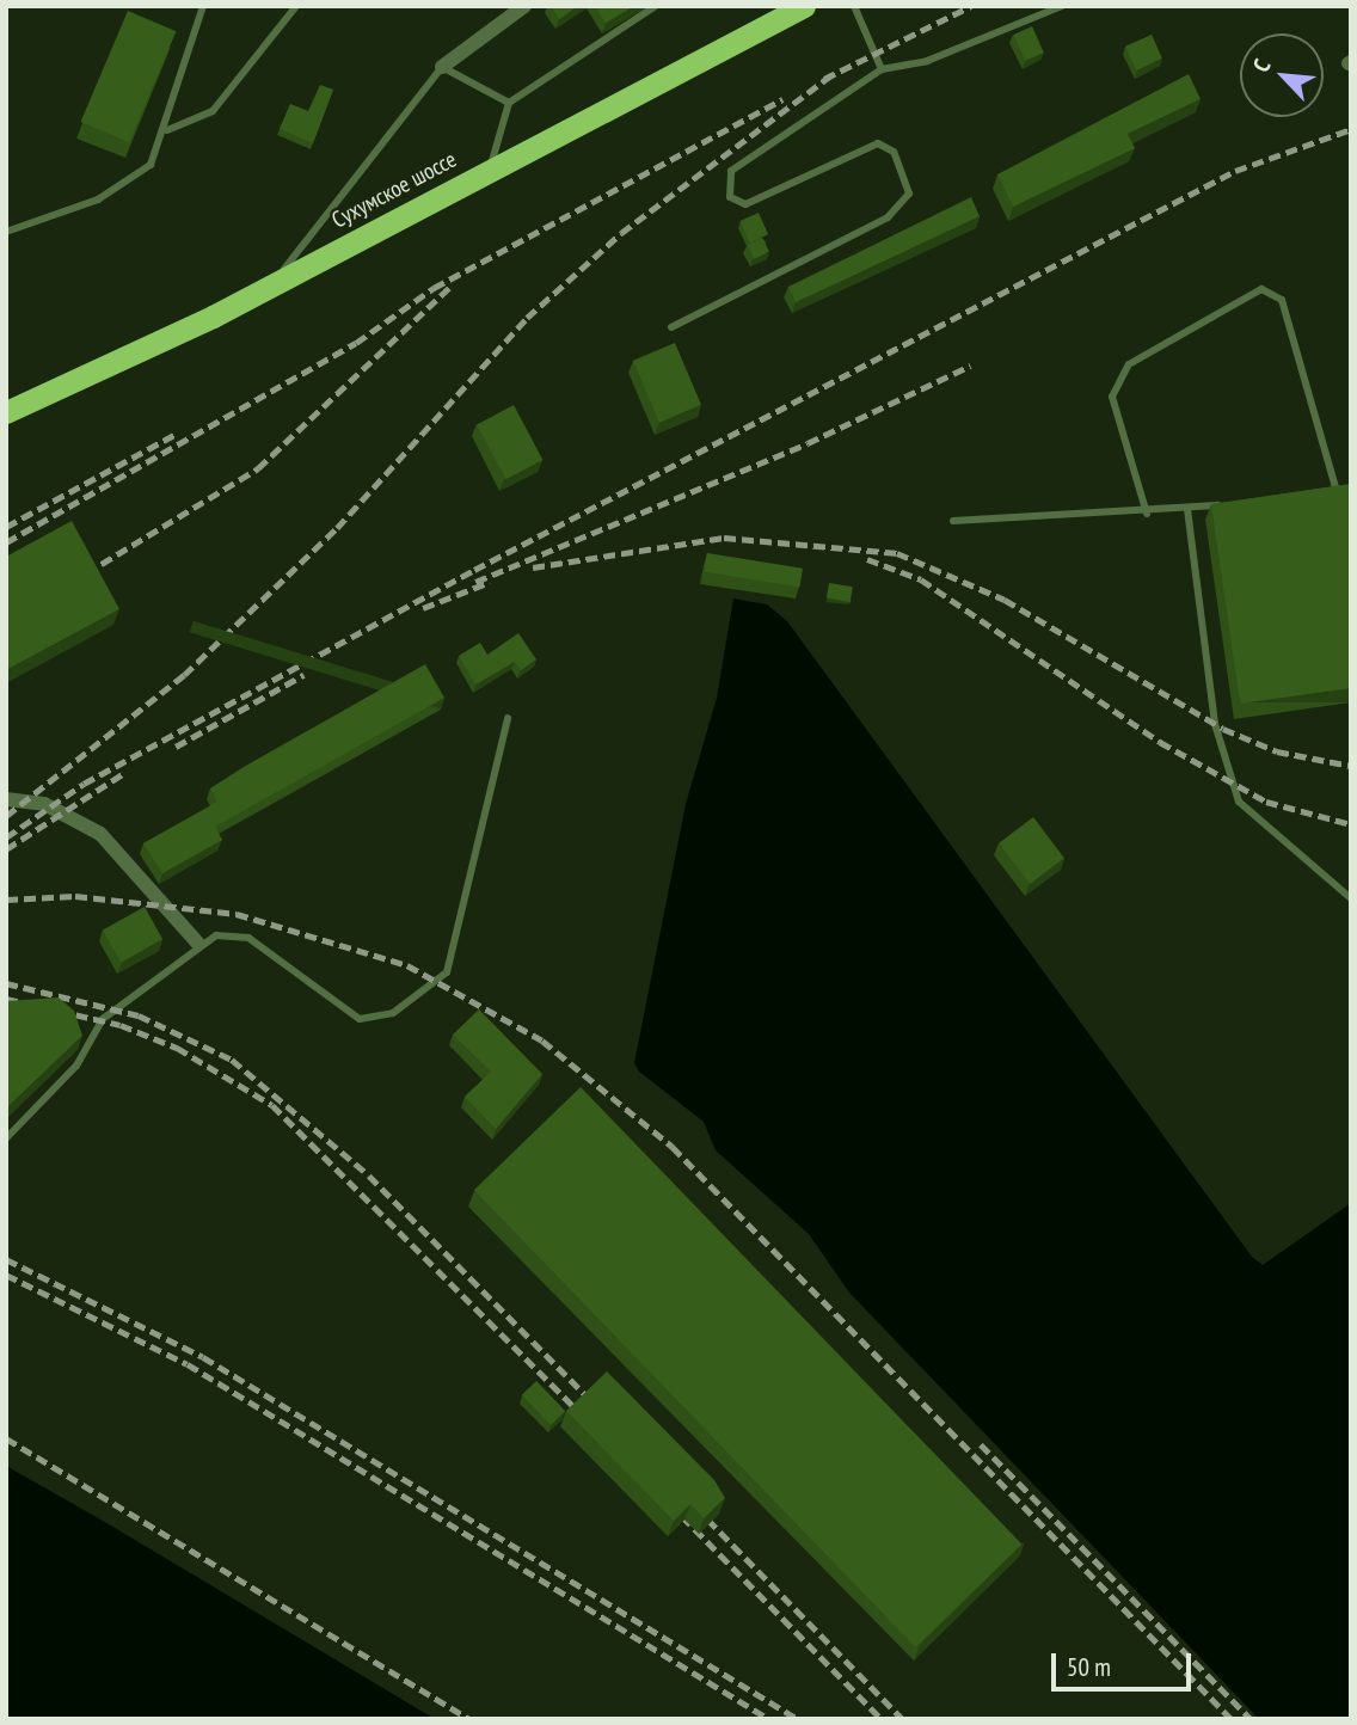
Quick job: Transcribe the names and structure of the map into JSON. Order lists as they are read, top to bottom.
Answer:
{
  "streets": {
    "highway": ["Сухумское шоссе"]
  },
  "scale_bar": "50 m",
  "north": "top left"
}
